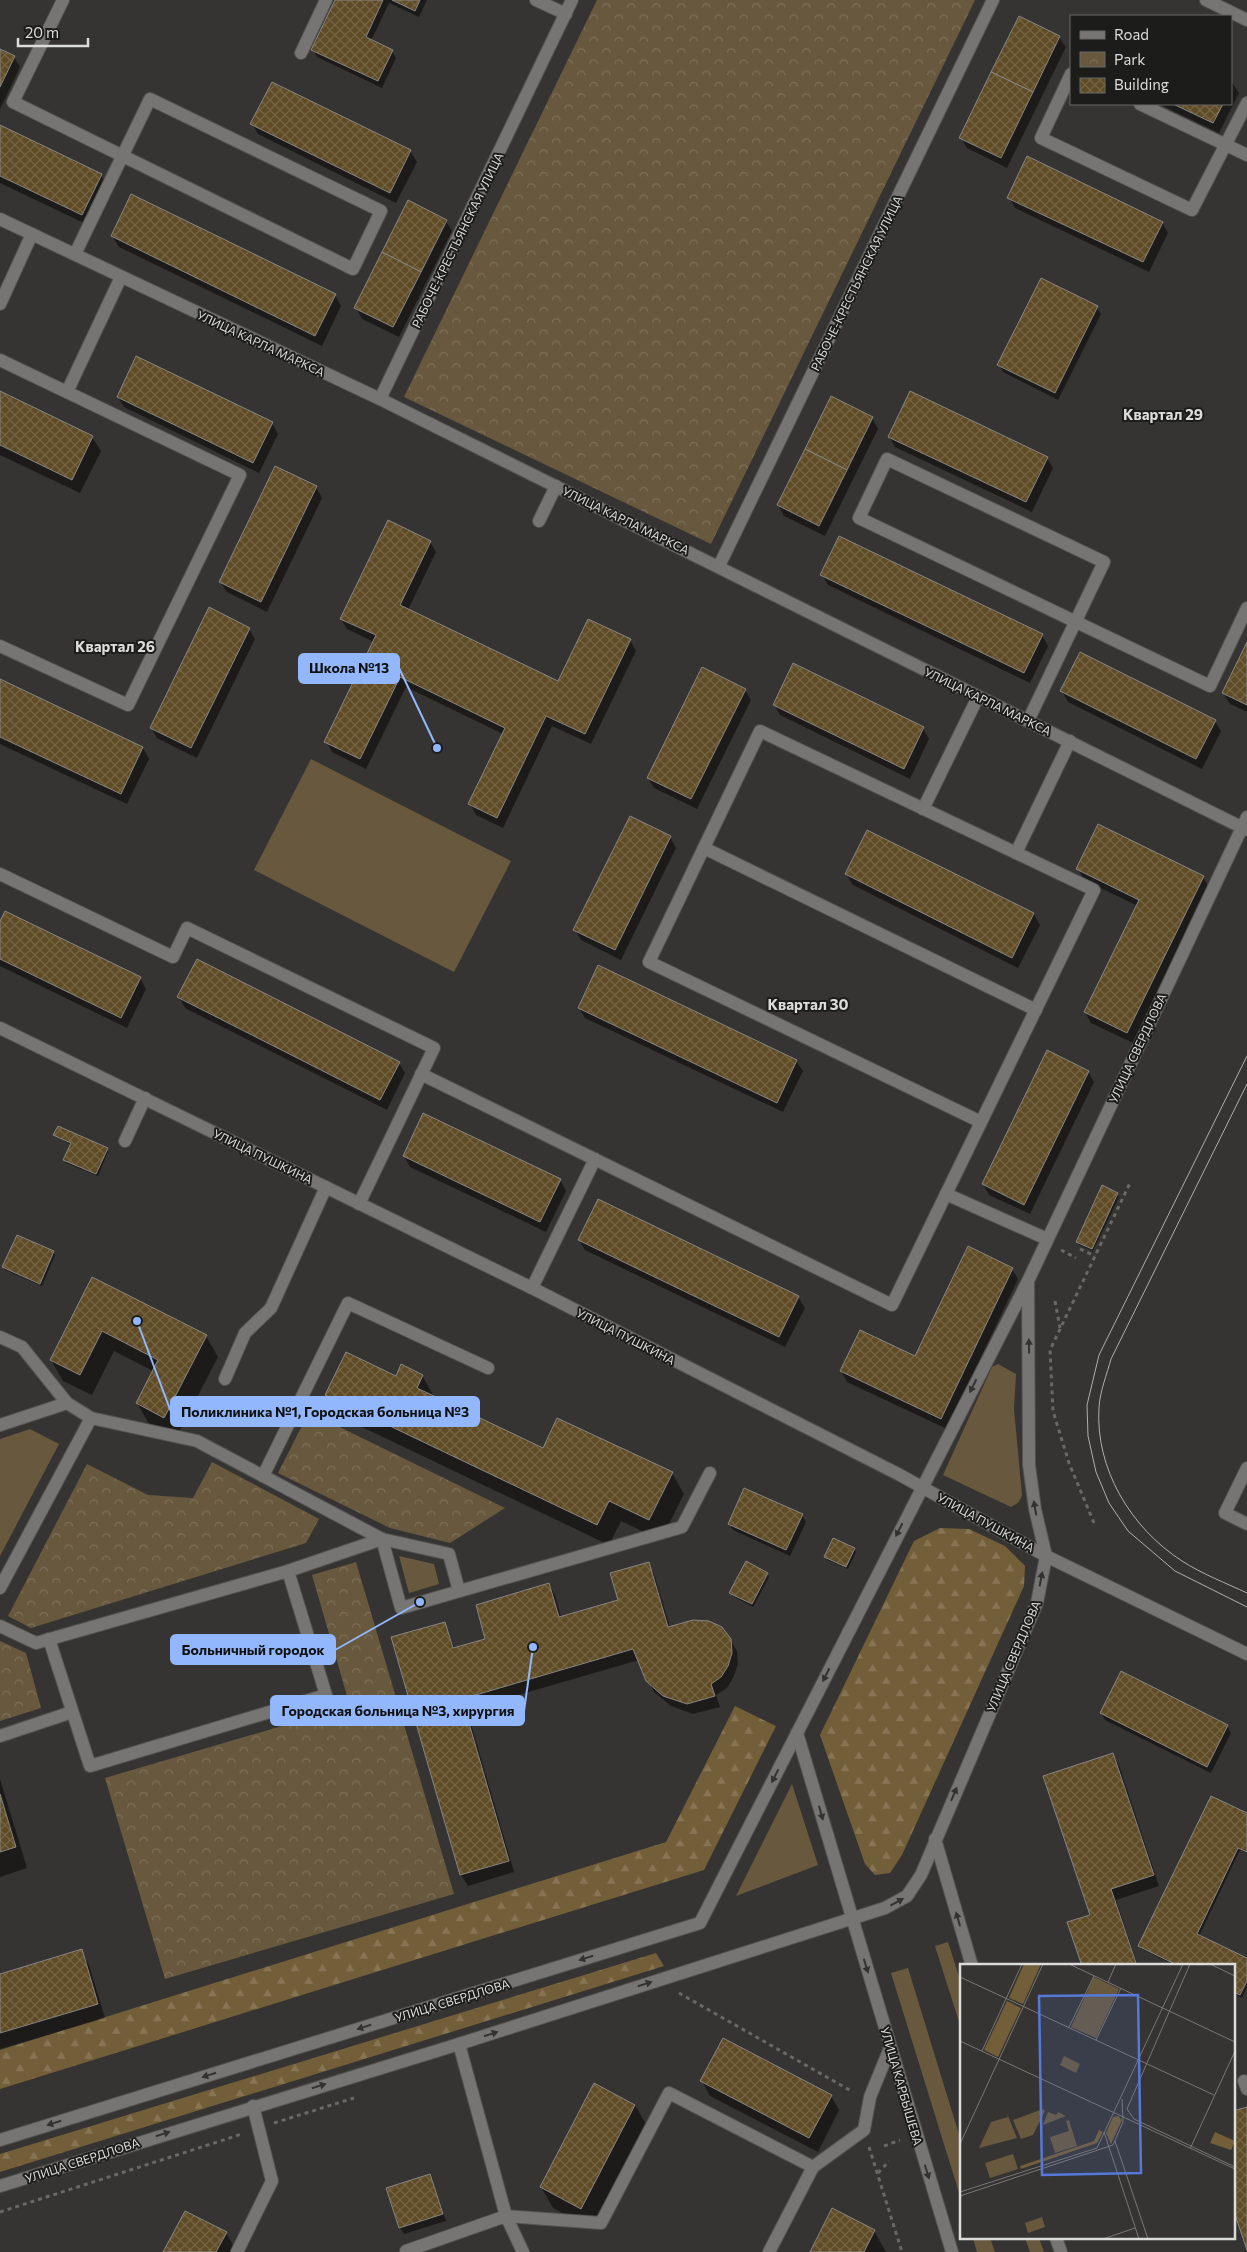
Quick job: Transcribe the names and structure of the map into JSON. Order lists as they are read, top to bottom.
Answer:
{
  "streets": {
    "street": [
      "РАБОЧЕ-КРЕСТЬЯНСКАЯ УЛИЦА",
      "УЛИЦА КАРЛА МАРКСА",
      "УЛИЦА СВЕРДЛОВА",
      "УЛИЦА ПУШКИНА",
      "УЛИЦА КАРБЫШЕВА"
    ]
  },
  "crossings": [
    ["РАБОЧЕ-КРЕСТЬЯНСКАЯ УЛИЦА", "УЛИЦА КАРЛА МАРКСА"],
    ["УЛИЦА КАРЛА МАРКСА", "УЛИЦА СВЕРДЛОВА"],
    ["УЛИЦА СВЕРДЛОВА", "УЛИЦА ПУШКИНА"],
    ["УЛИЦА СВЕРДЛОВА", "УЛИЦА КАРБЫШЕВА"]
  ],
  "one_way": ["УЛИЦА КАРБЫШЕВА"],
  "districts": ["Квартал 29", "Квартал 26", "Квартал 30"],
  "places": [
    "Школа №13",
    "Поликлиника №1, Городская больница №3",
    "Больничный городок",
    "Городская больница №3, хирургия"
  ],
  "legend": ["Road", "Park", "Building"],
  "scale_bar": "20 m"
}
